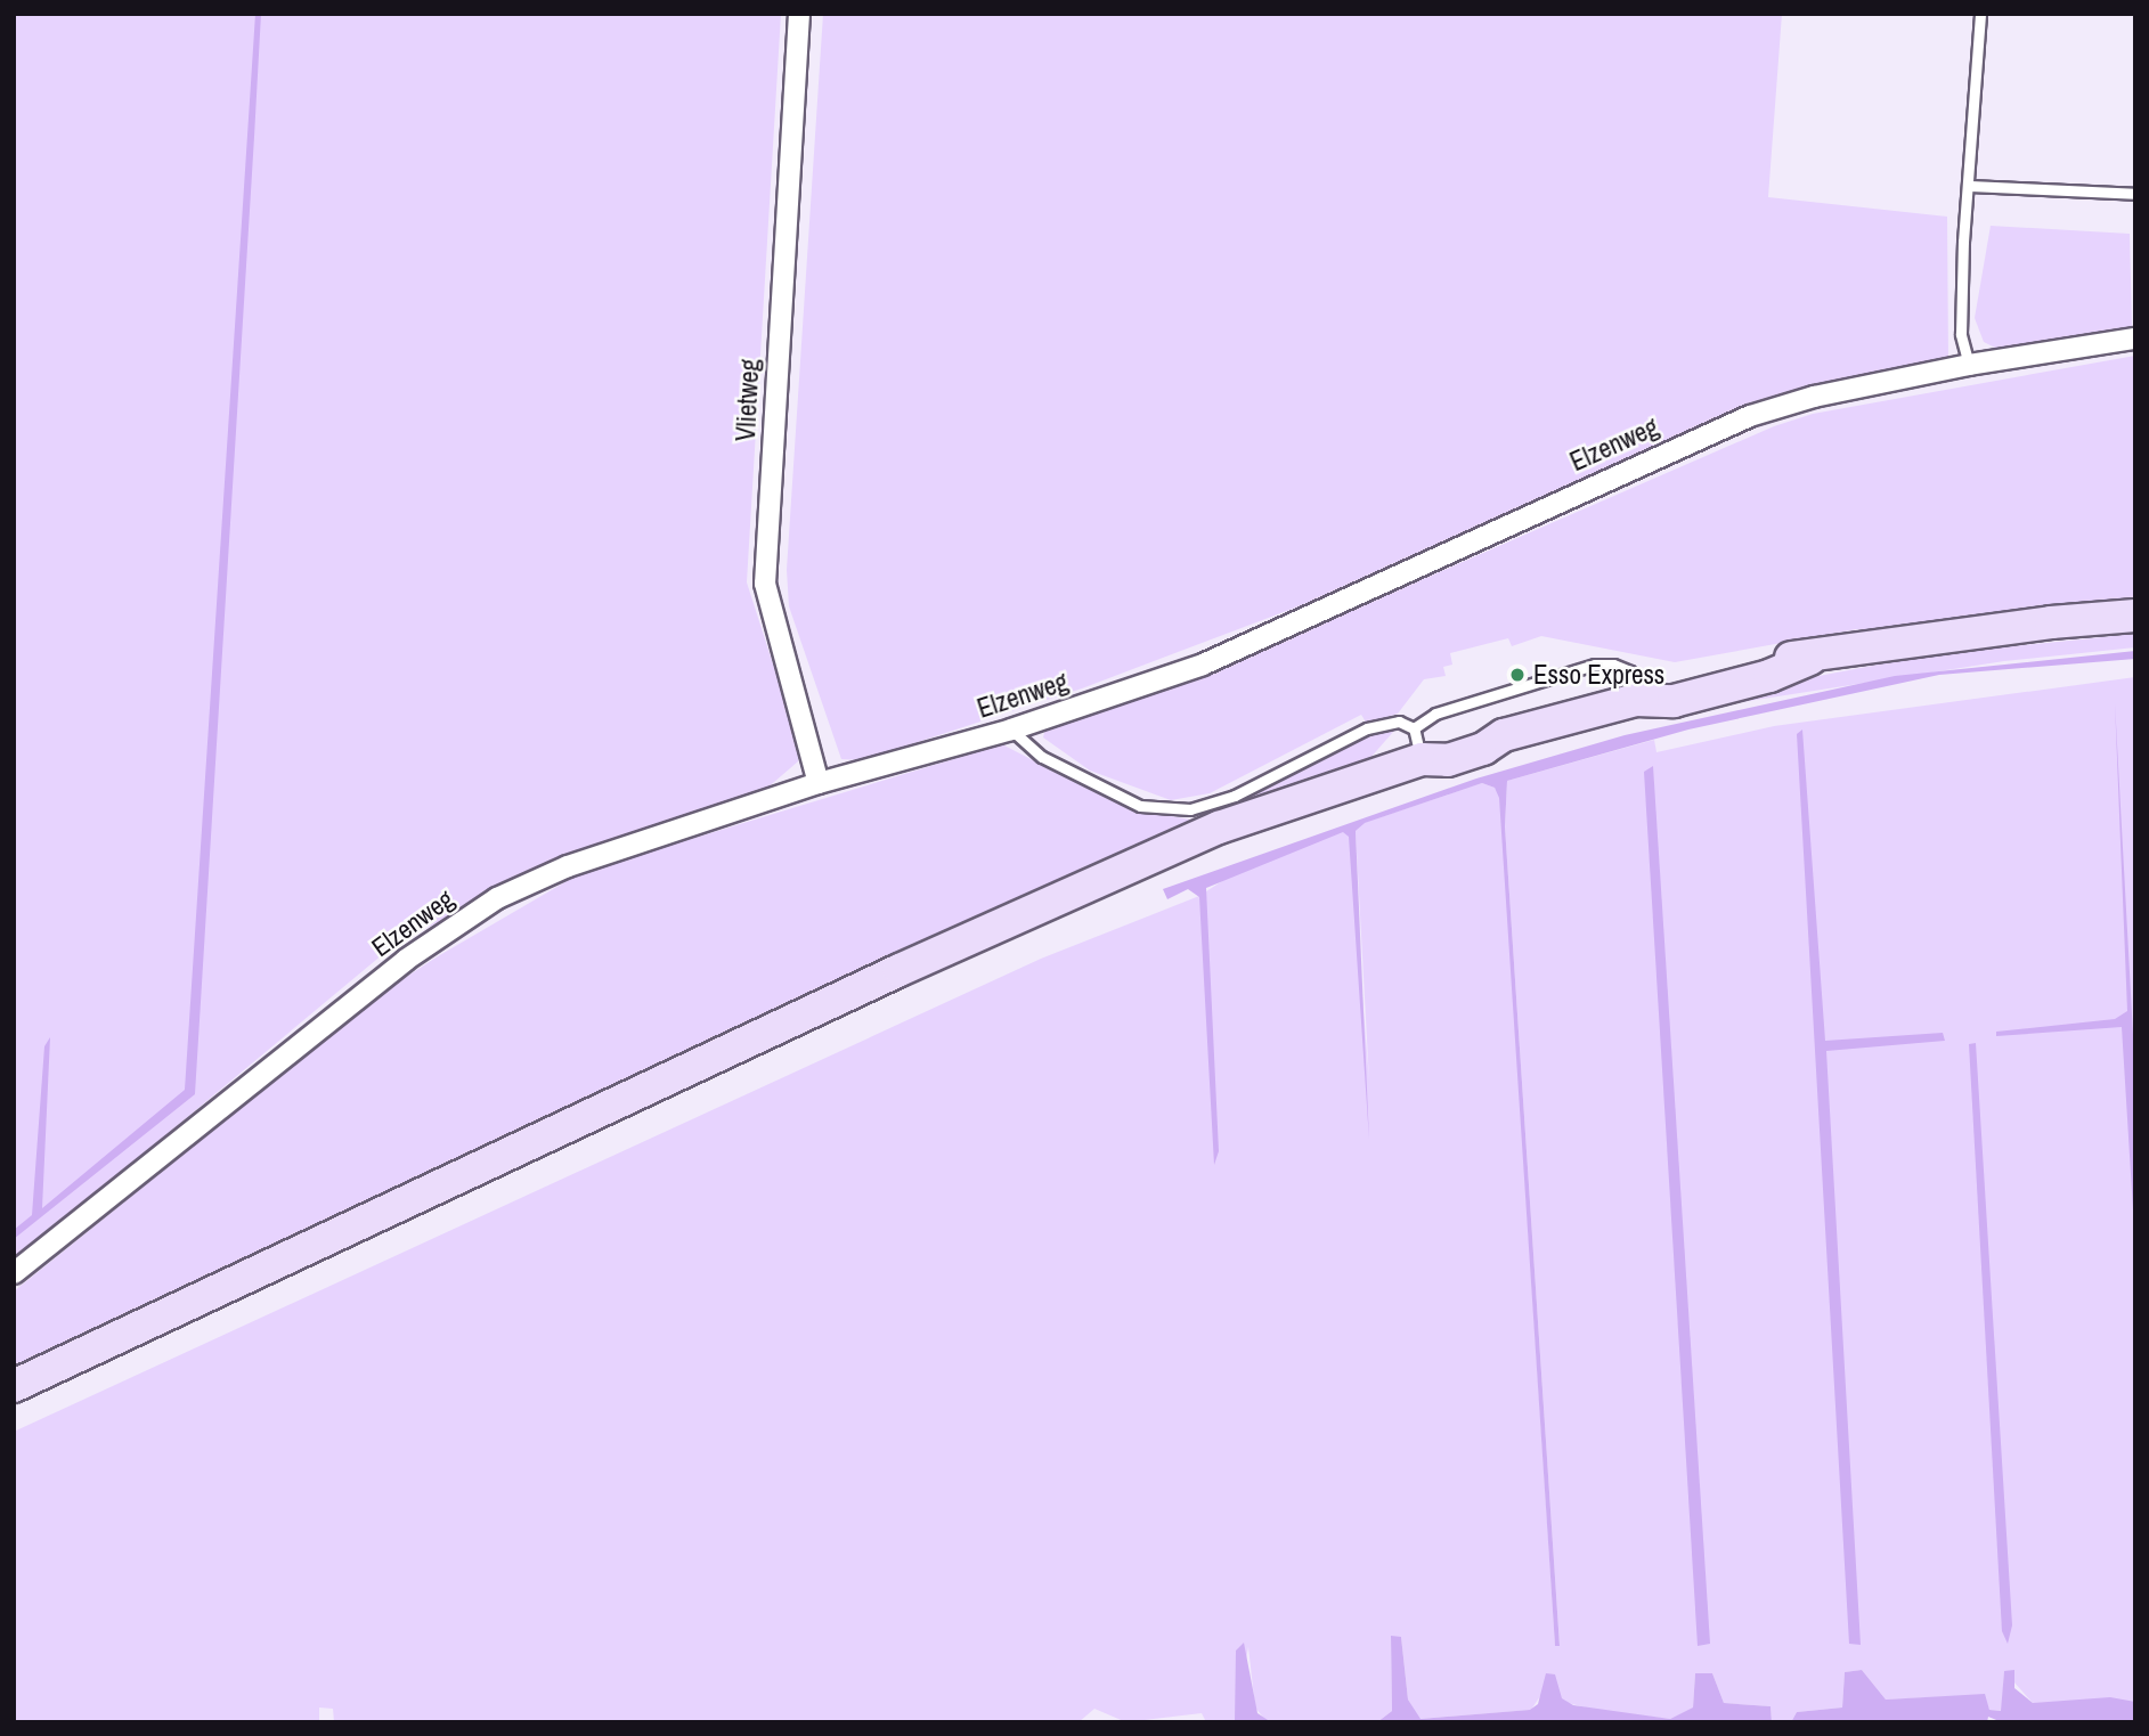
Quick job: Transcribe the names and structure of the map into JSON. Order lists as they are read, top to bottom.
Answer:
{
  "streets": {
    "street": ["Vlietweg", "Elzenweg"]
  },
  "crossings": [
    ["Vlietweg", "Elzenweg"]
  ],
  "places": ["Esso Express"]
}
